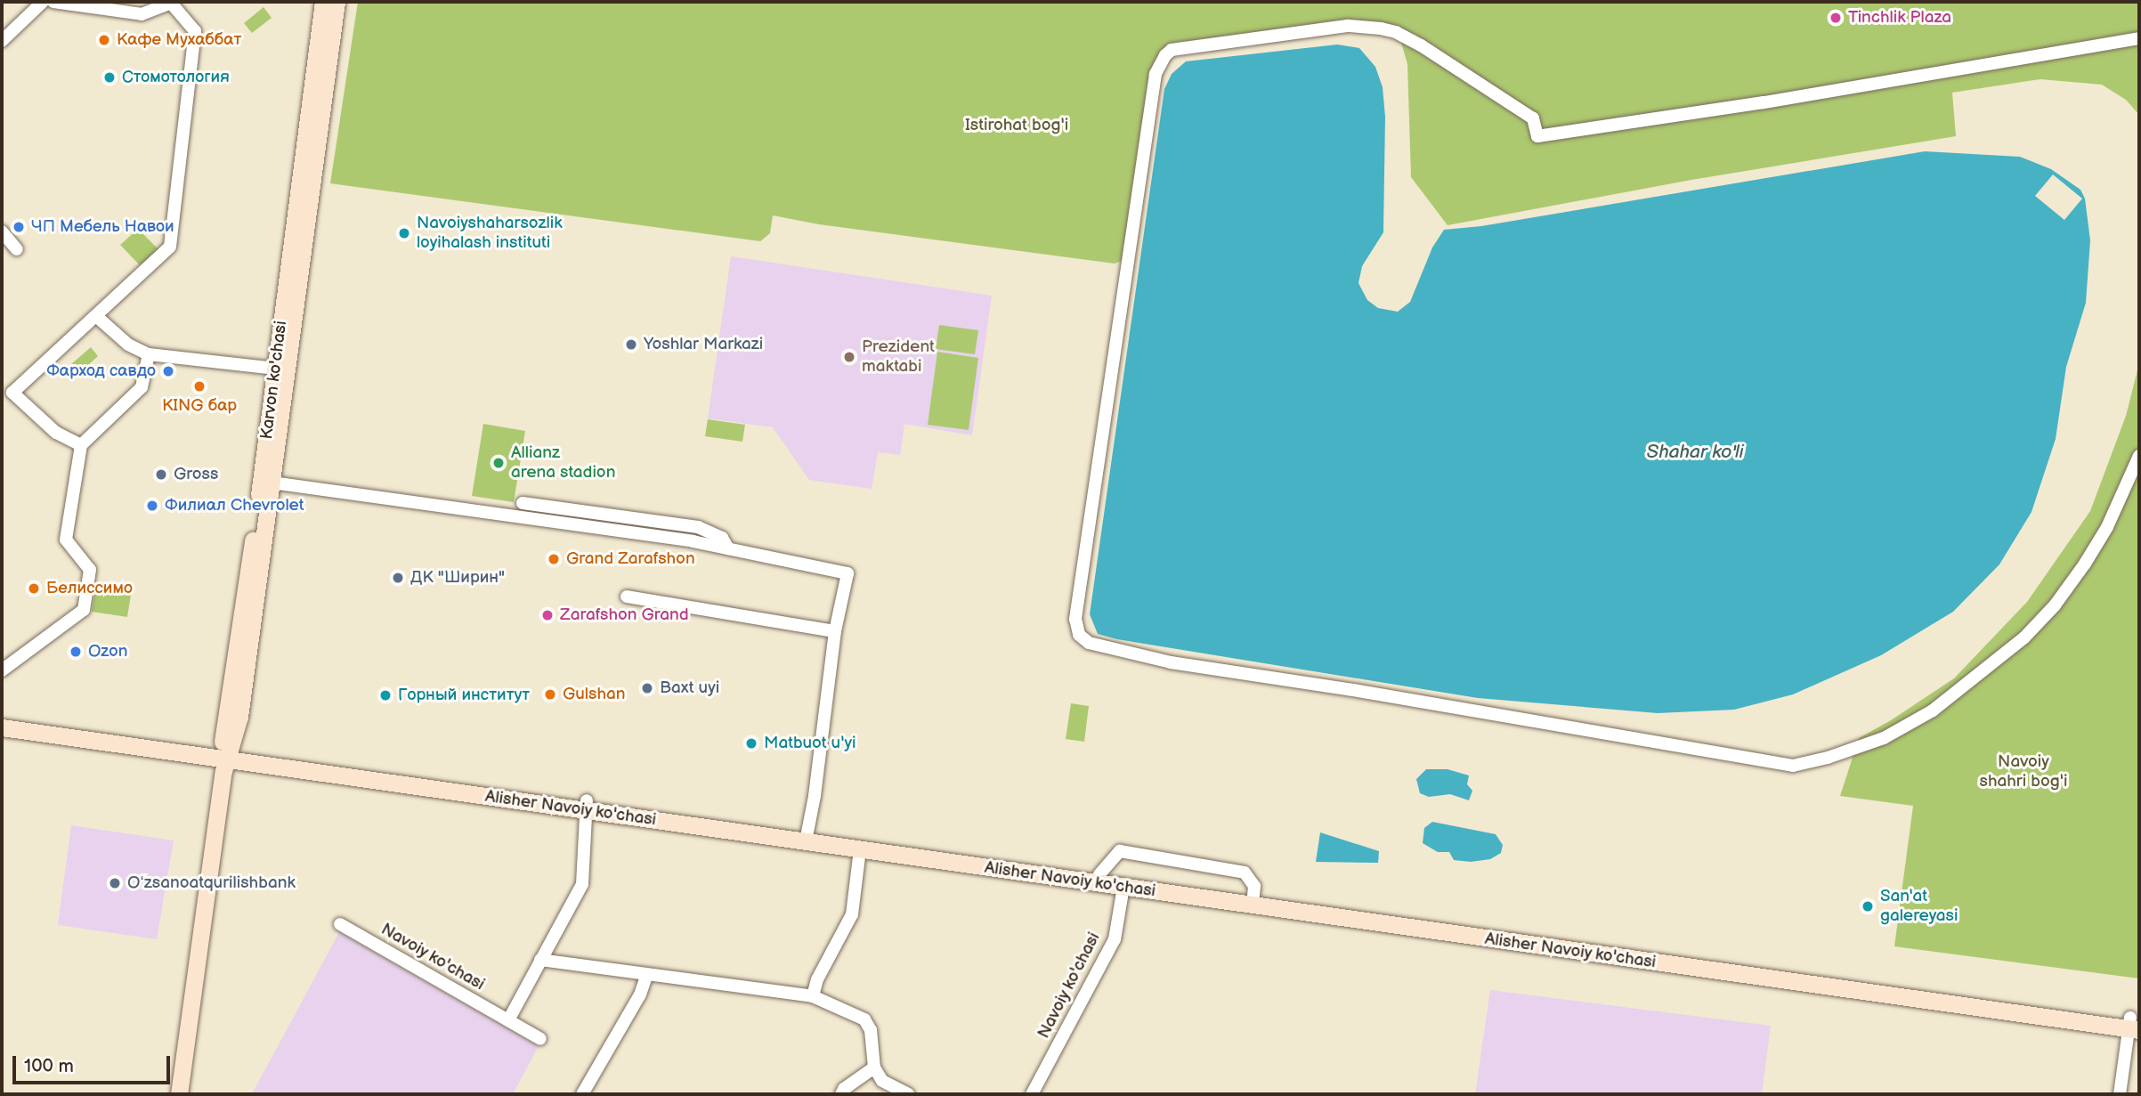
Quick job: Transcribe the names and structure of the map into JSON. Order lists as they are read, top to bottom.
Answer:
{
  "streets": {
    "main road": ["Karvon ko'chasi", "Alisher Navoiy ko'chasi"],
    "street": ["Navoiy ko'chasi"]
  },
  "crossings": [
    ["Karvon ko'chasi", "Alisher Navoiy ko'chasi"],
    ["Alisher Navoiy ko'chasi", "Navoiy ko'chasi"]
  ],
  "water": ["Shahar ko'li"],
  "parks": ["Istirohat bog'i", "Navoiy shahri bog'i"],
  "places": [
    "Tinchlik Plaza",
    "Кафе Мухаббат",
    "Стомотология",
    "ЧП Мебель Навои",
    "Navoiyshaharsozlik loyihalash instituti",
    "Yoshlar Markazi",
    "Prezident maktabi",
    "Фарход савдо",
    "KING бар",
    "Allianz arena stadion",
    "Gross",
    "Филиал Chevrolet",
    "Grand Zarafshon",
    "ДК \"Ширин\"",
    "Белиссимо",
    "Zarafshon Grand",
    "Ozon",
    "Baxt uyi",
    "Gulshan",
    "Горный институт",
    "Matbuot u'yi",
    "Oʻzsanoatqurilishbank",
    "San'at galereyasi"
  ],
  "scale_bar": "100 m"
}
